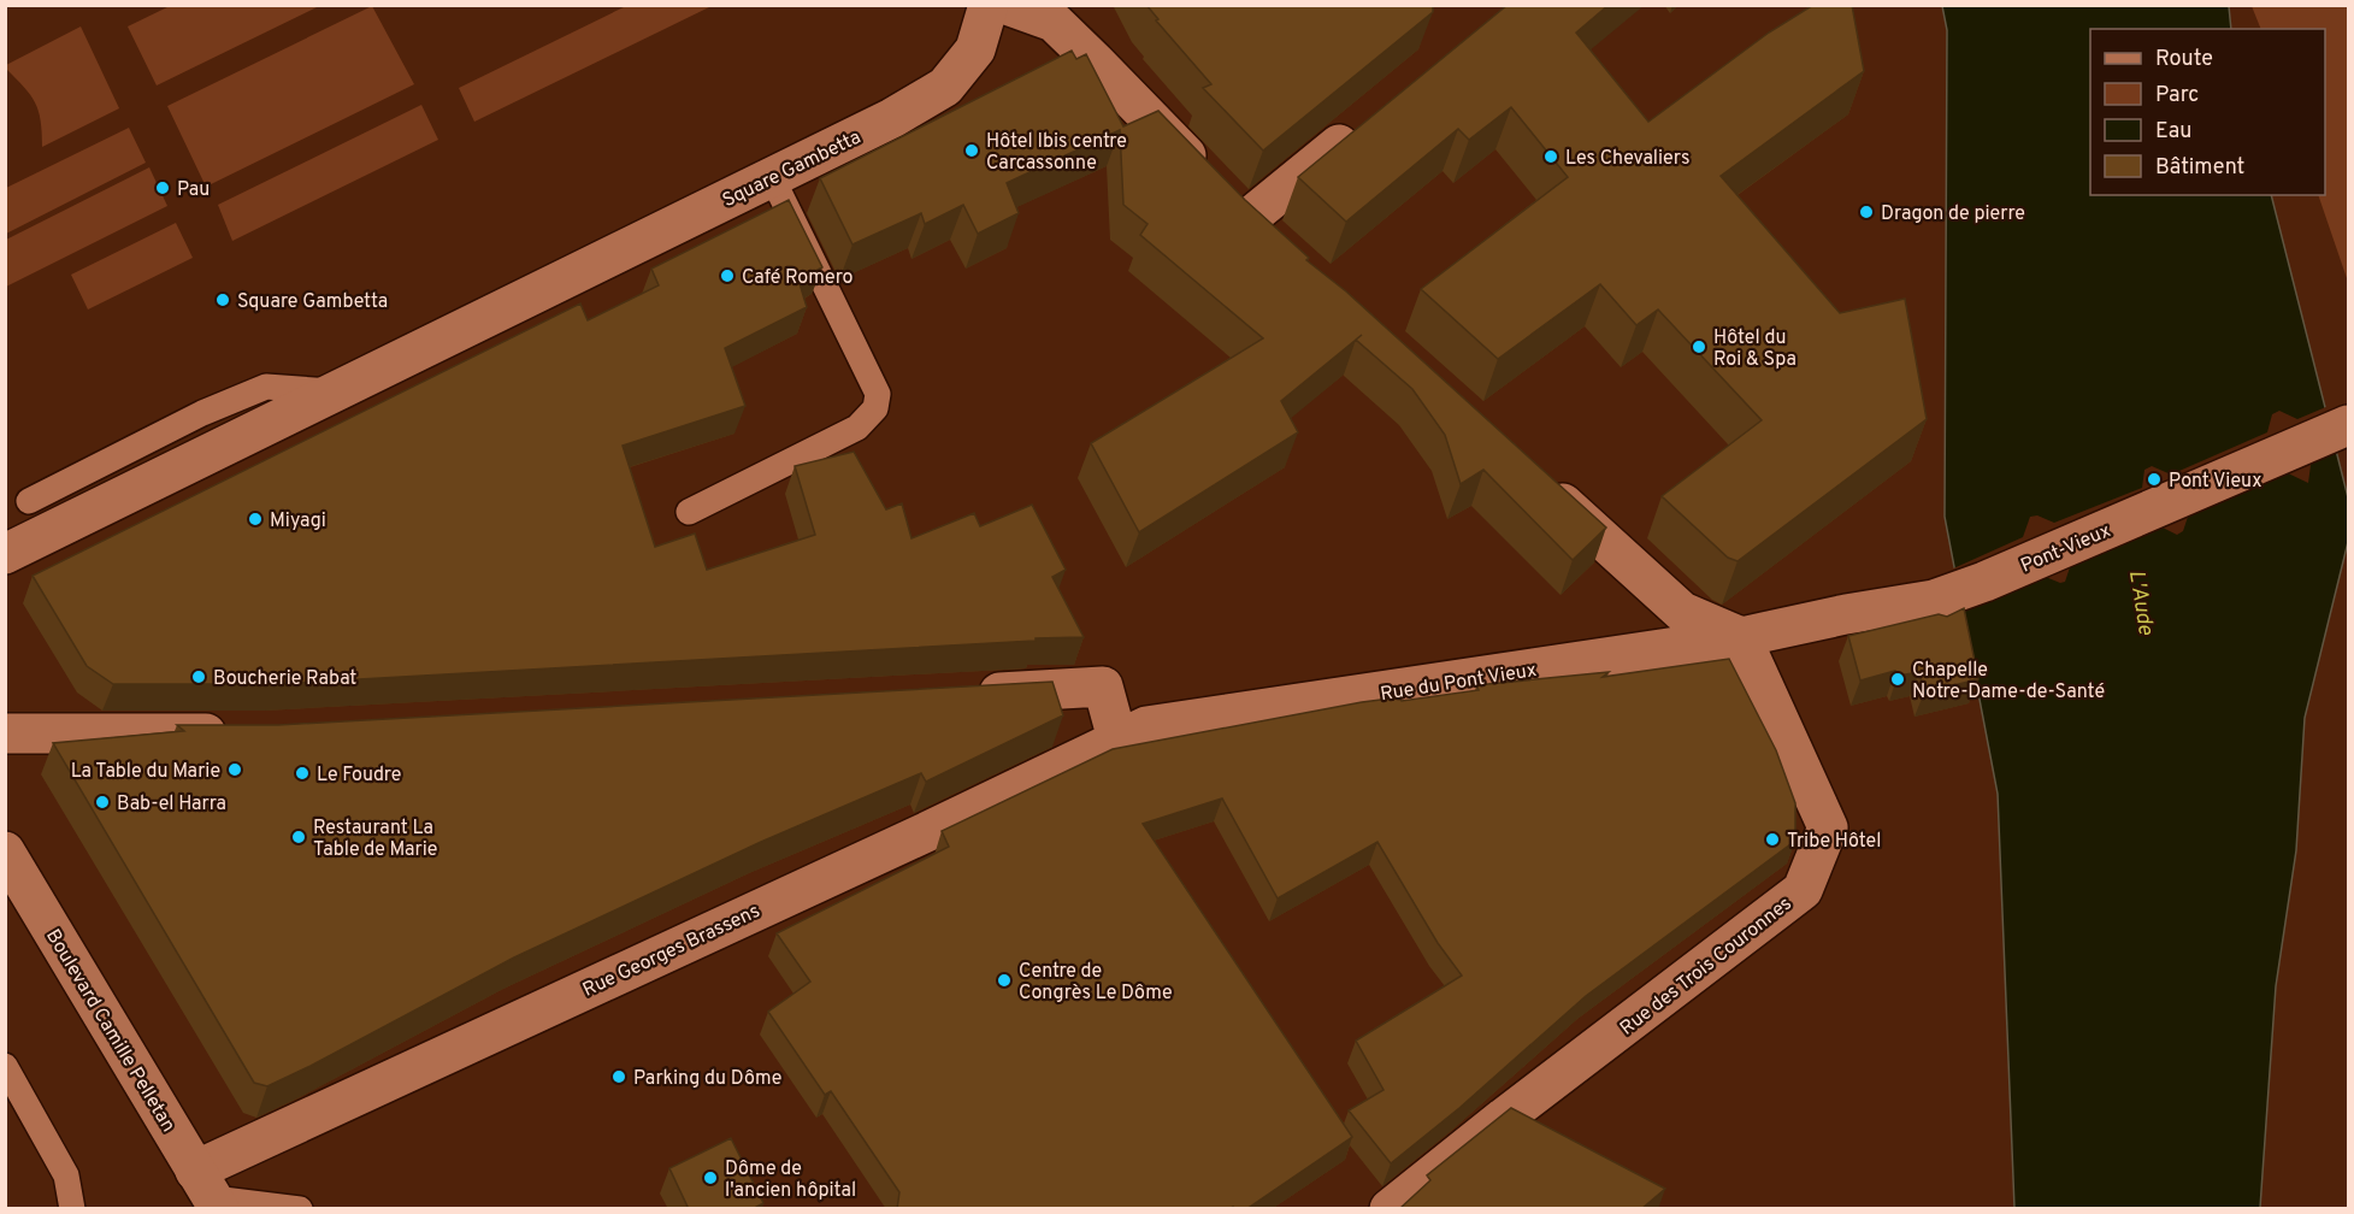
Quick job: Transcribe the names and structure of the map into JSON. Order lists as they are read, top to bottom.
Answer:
{
  "streets": {
    "street": [
      "Square Gambetta",
      "Pont-Vieux",
      "Rue du Pont Vieux",
      "Rue Georges Brassens",
      "Rue des Trois Couronnes",
      "Boulevard Camille Pelletan"
    ]
  },
  "crossings": [
    ["Pont-Vieux", "Rue du Pont Vieux"],
    ["Pont-Vieux", "Rue des Trois Couronnes"],
    ["Rue du Pont Vieux", "Rue Georges Brassens"],
    ["Rue du Pont Vieux", "Rue des Trois Couronnes"],
    ["Rue Georges Brassens", "Boulevard Camille Pelletan"]
  ],
  "water": ["L'Aude"],
  "places": [
    "Hôtel Ibis centre Carcassonne",
    "Les Chevaliers",
    "Pau",
    "Dragon de pierre",
    "Café Romero",
    "Square Gambetta",
    "Hôtel du Roi & Spa",
    "Pont Vieux",
    "Miyagi",
    "Boucherie Rabat",
    "Chapelle Notre-Dame-de-Santé",
    "La Table du Marie",
    "Le Foudre",
    "Bab-el Harra",
    "Restaurant La Table de Marie",
    "Tribe Hôtel",
    "Centre de Congrès Le Dôme",
    "Parking du Dôme",
    "Dôme de l'ancien hôpital"
  ],
  "legend": [
    "Route",
    "Parc",
    "Eau",
    "Bâtiment"
  ]
}
